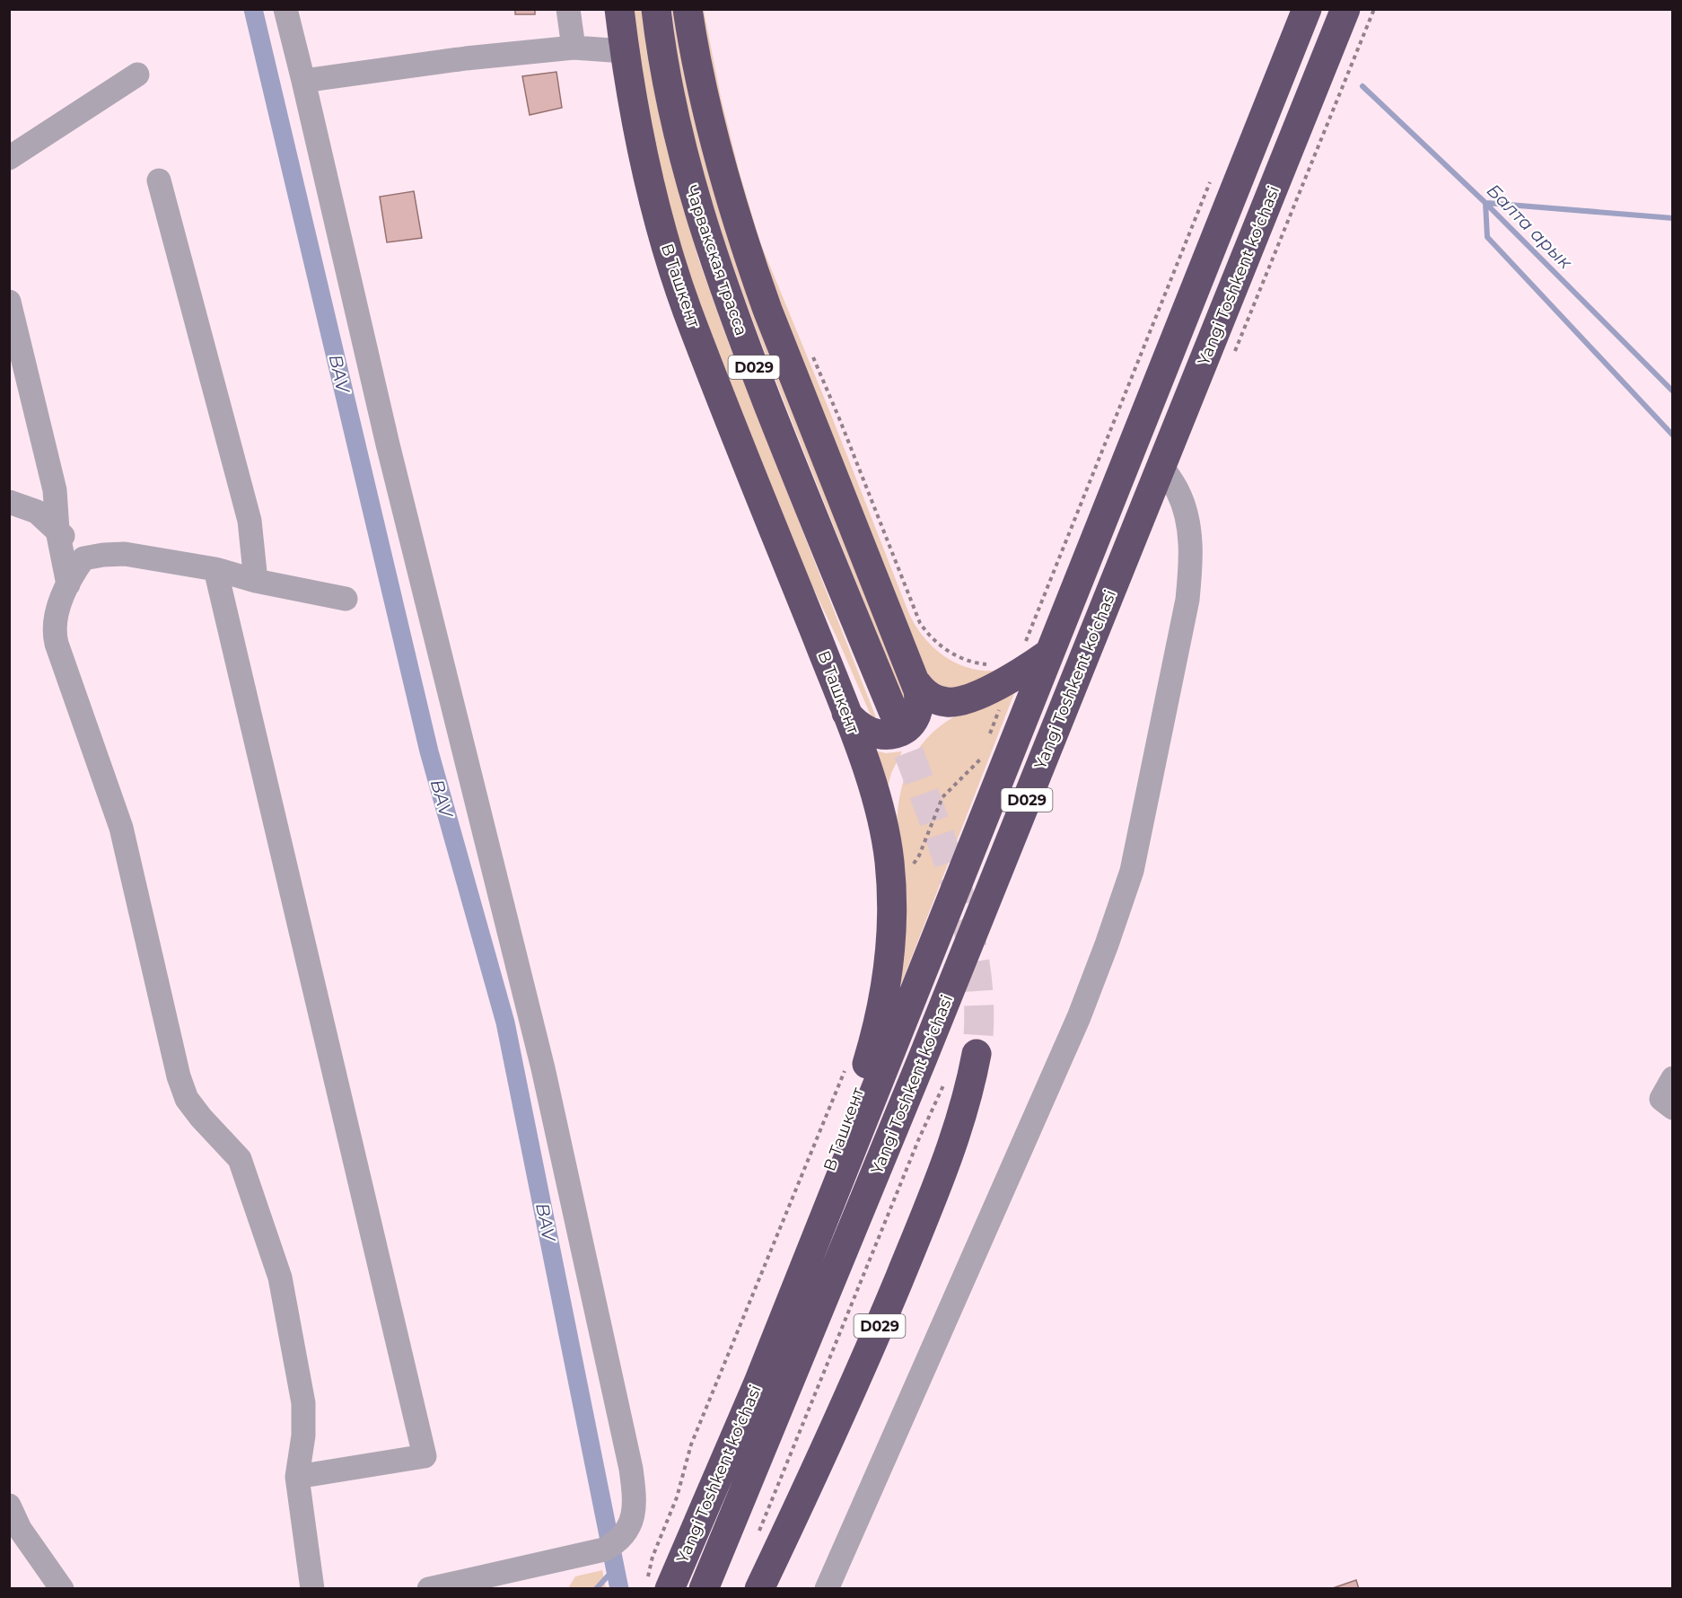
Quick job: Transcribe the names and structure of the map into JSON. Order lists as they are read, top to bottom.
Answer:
{
  "streets": {
    "highway": [
      "Чарвакская трасса",
      "Yangi Toshkent ko‘chasi",
      "В Ташкент",
      "D029"
    ]
  },
  "crossings": [
    ["Yangi Toshkent ko‘chasi", "В Ташкент"]
  ],
  "water": ["Балта арык", "BAV"]
}
